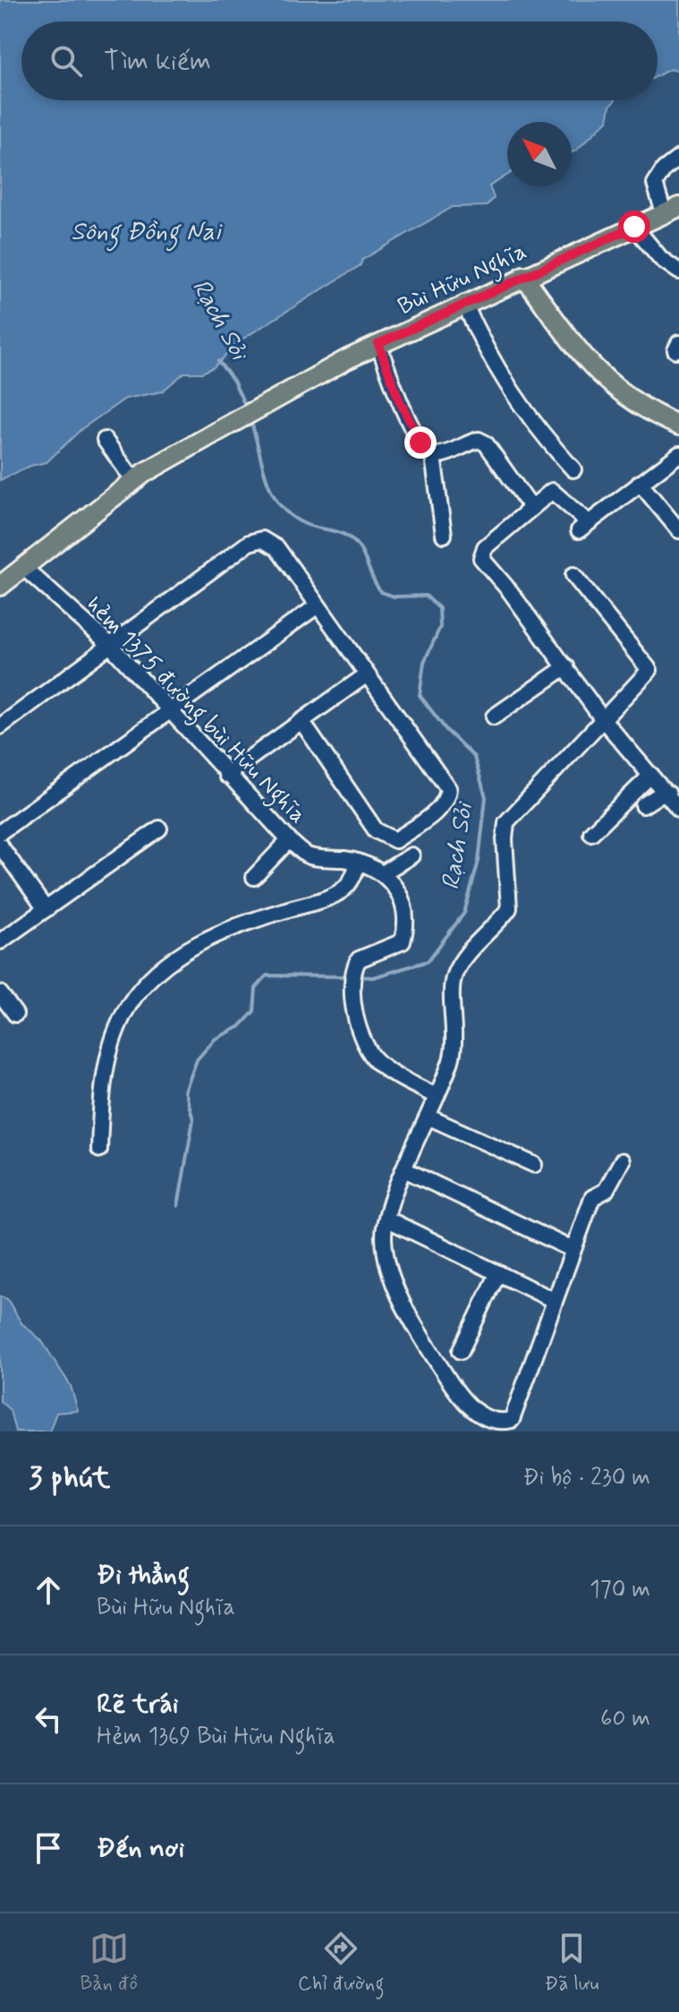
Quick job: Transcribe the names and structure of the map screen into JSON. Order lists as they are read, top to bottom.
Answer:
{
  "streets": {
    "main road": ["Bùi Hữu Nghĩa"],
    "street": ["hẻm 1375 đường bùi Hữu Nghĩa"]
  },
  "crossings": [
    ["Bùi Hữu Nghĩa", "hẻm 1375 đường bùi Hữu Nghĩa"]
  ],
  "water": ["Sông Đồng Nai", "Rạch Sỏi"],
  "north": "top left",
  "page": {
    "search": "Tìm kiếm",
    "heading": ["3 phút", "Đi bộ · 230 m"],
    "list": [
      ["Đi thẳng", "Bùi Hữu Nghĩa", "170 m"],
      ["Rẽ trái", "Hẻm 1369 Bùi Hữu Nghĩa", "60 m"],
      "Đến nơi"
    ],
    "nav": ["Bản đồ", "Chỉ đường", "Đã lưu"]
  }
}
